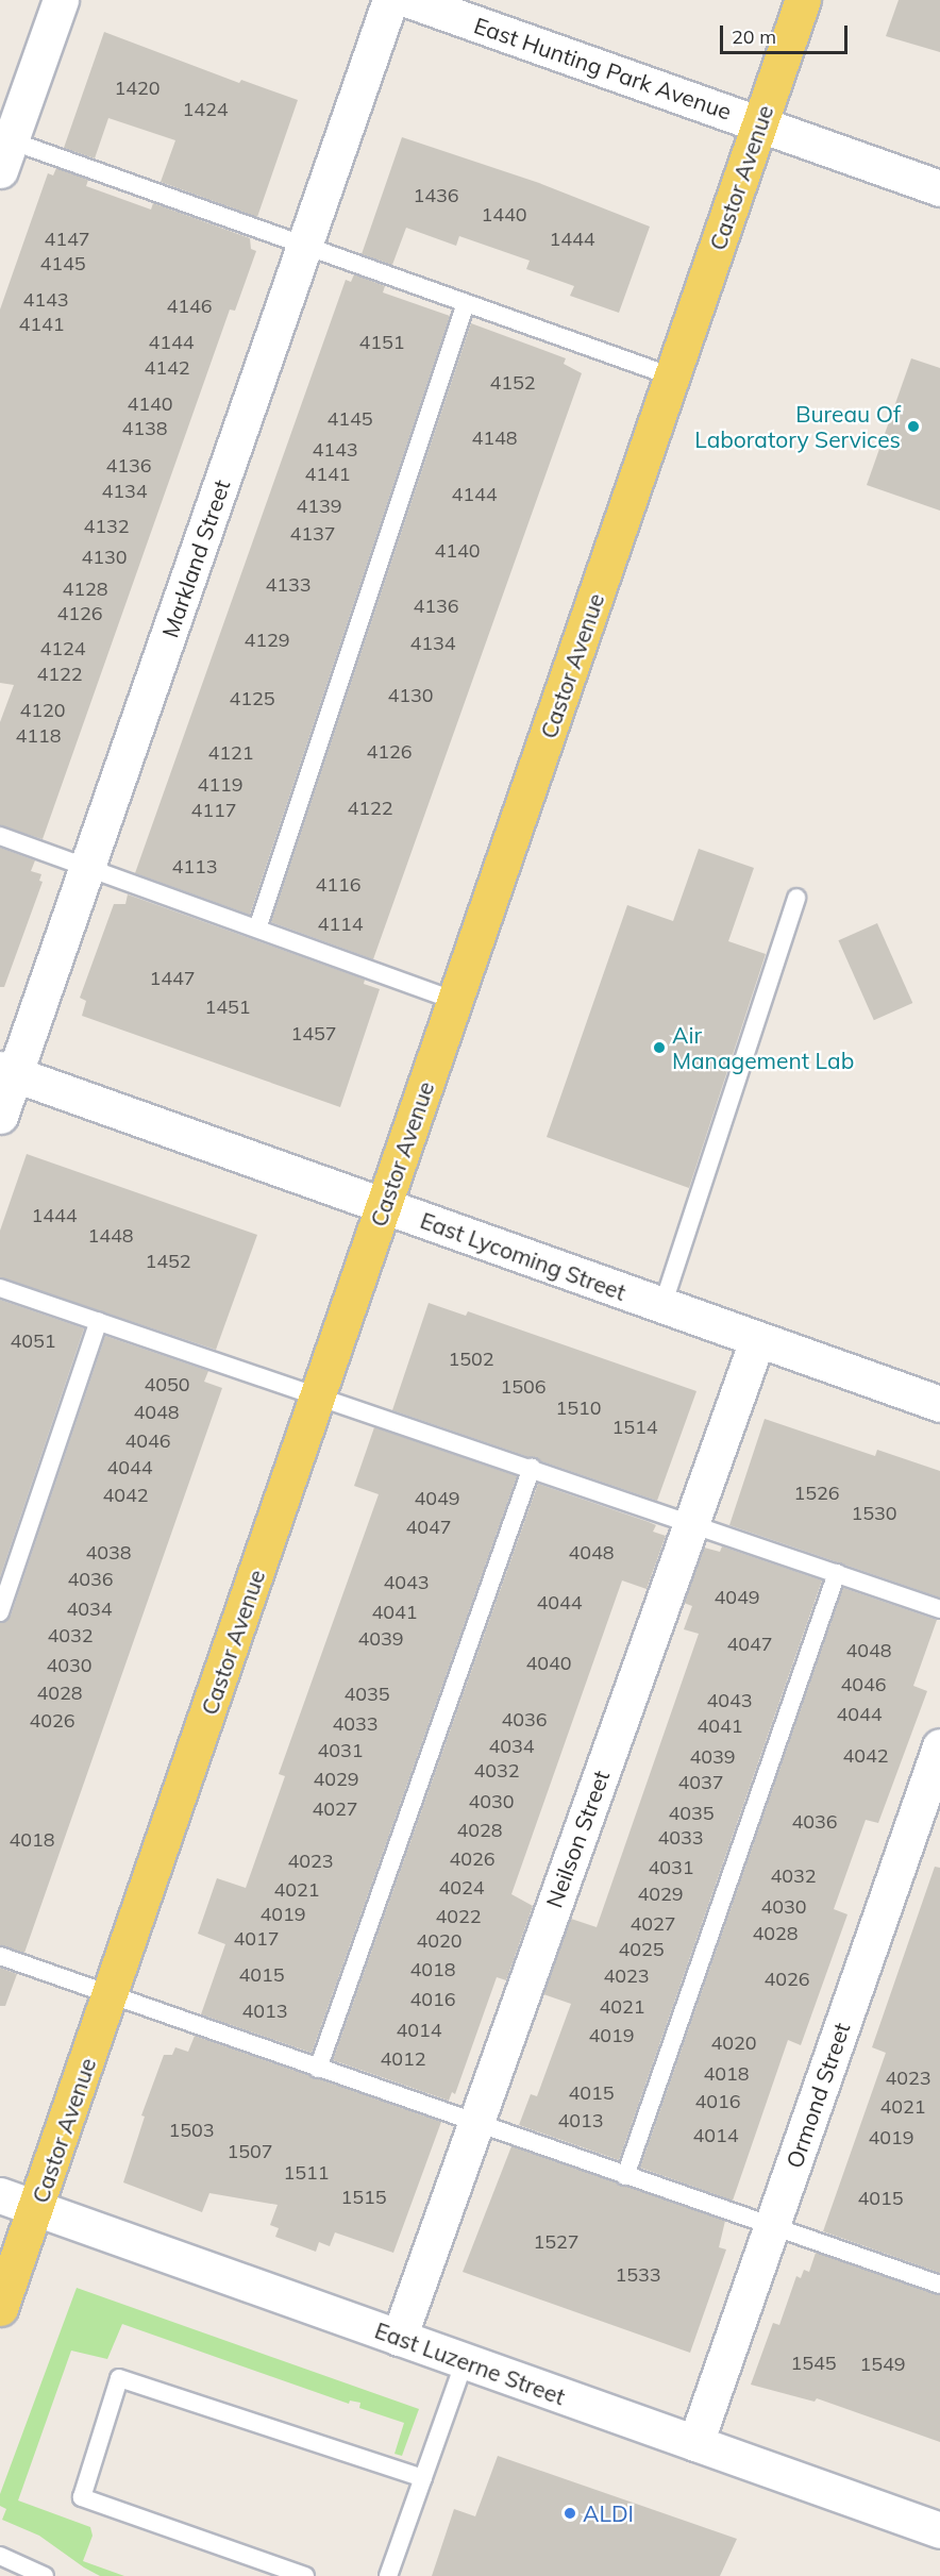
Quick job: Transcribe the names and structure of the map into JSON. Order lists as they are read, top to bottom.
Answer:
{
  "streets": {
    "main road": ["Castor Avenue"],
    "street": [
      "East Hunting Park Avenue",
      "Markland Street",
      "East Lycoming Street",
      "Neilson Street",
      "Ormond Street",
      "East Luzerne Street"
    ]
  },
  "crossings": [
    ["East Hunting Park Avenue", "Castor Avenue"],
    ["Castor Avenue", "East Lycoming Street"],
    ["Castor Avenue", "East Luzerne Street"],
    ["Markland Street", "East Lycoming Street"],
    ["East Lycoming Street", "Neilson Street"],
    ["Neilson Street", "East Luzerne Street"],
    ["Ormond Street", "East Luzerne Street"]
  ],
  "places": ["Bureau Of Laboratory Services", "Air Management Lab", "ALDI"],
  "house_numbers": [
    "1420",
    "1424",
    "1436",
    "1440",
    "4147",
    "1444",
    "4145",
    "4143",
    "4146",
    "4141",
    "4144",
    "4151",
    "4142",
    "4152",
    "4140",
    "4145",
    "4138",
    "4148",
    "4143",
    "4136",
    "4141",
    "4134",
    "4144",
    "4139",
    "4132",
    "4137",
    "4140",
    "4130",
    "4133",
    "4128",
    "4136",
    "4126",
    "4129",
    "4134",
    "4124",
    "4122",
    "4130",
    "4125",
    "4120",
    "4118",
    "4126",
    "4121",
    "4119",
    "4122",
    "4117",
    "4113",
    "4116",
    "4114",
    "1447",
    "1451",
    "1457",
    "1444",
    "1448",
    "1452",
    "4051",
    "1502",
    "4050",
    "1506",
    "1510",
    "4048",
    "1514",
    "4046",
    "4044",
    "1526",
    "4042",
    "4049",
    "1530",
    "4047",
    "4038",
    "4048",
    "4036",
    "4043",
    "4049",
    "4044",
    "4034",
    "4041",
    "4032",
    "4039",
    "4047",
    "4048",
    "4040",
    "4030",
    "4046",
    "4028",
    "4035",
    "4043",
    "4044",
    "4036",
    "4026",
    "4033",
    "4041",
    "4034",
    "4031",
    "4042",
    "4039",
    "4032",
    "4029",
    "4037",
    "4030",
    "4027",
    "4035",
    "4036",
    "4028",
    "4033",
    "4018",
    "4026",
    "4023",
    "4031",
    "4032",
    "4024",
    "4021",
    "4029",
    "4030",
    "4019",
    "4022",
    "4027",
    "4028",
    "4017",
    "4020",
    "4025",
    "4018",
    "4015",
    "4023",
    "4026",
    "4016",
    "4021",
    "4013",
    "4014",
    "4019",
    "4020",
    "4012",
    "4018",
    "4023",
    "4015",
    "4016",
    "4021",
    "4013",
    "1503",
    "4014",
    "4019",
    "1507",
    "1511",
    "1515",
    "4015",
    "1527",
    "1533",
    "1545",
    "1549"
  ],
  "scale_bar": "20 m"
}
